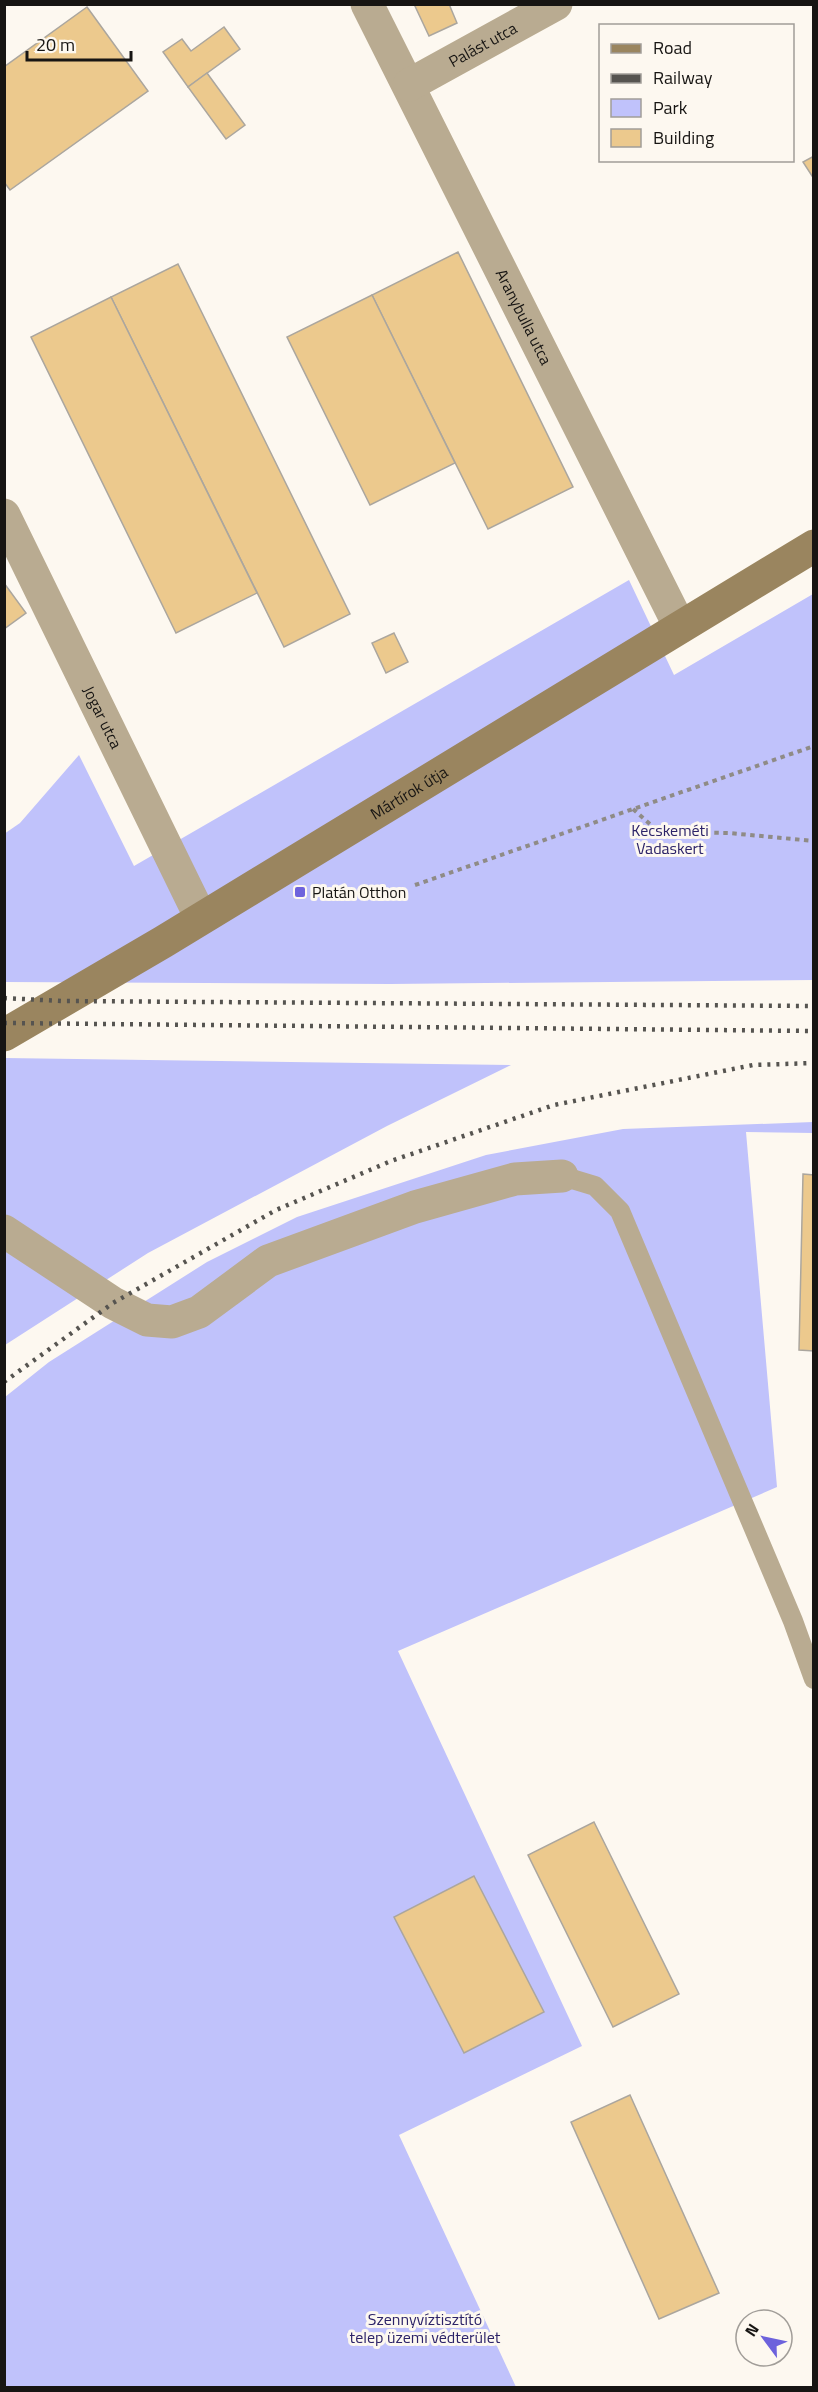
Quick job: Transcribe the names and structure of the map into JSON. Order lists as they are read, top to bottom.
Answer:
{
  "streets": {
    "street": [
      "Palást utca",
      "Aranybulla utca",
      "Jogar utca",
      "Mártírok útja"
    ]
  },
  "crossings": [
    ["Palást utca", "Aranybulla utca"],
    ["Aranybulla utca", "Mártírok útja"],
    ["Jogar utca", "Mártírok útja"]
  ],
  "parks": ["Kecskeméti Vadaskert", "Szennyvíztisztító telep üzemi védterület"],
  "places": {
    "transit": ["Platán Otthon"]
  },
  "legend": [
    "Road",
    "Railway",
    "Park",
    "Building"
  ],
  "scale_bar": "20 m",
  "north": "top left"
}
